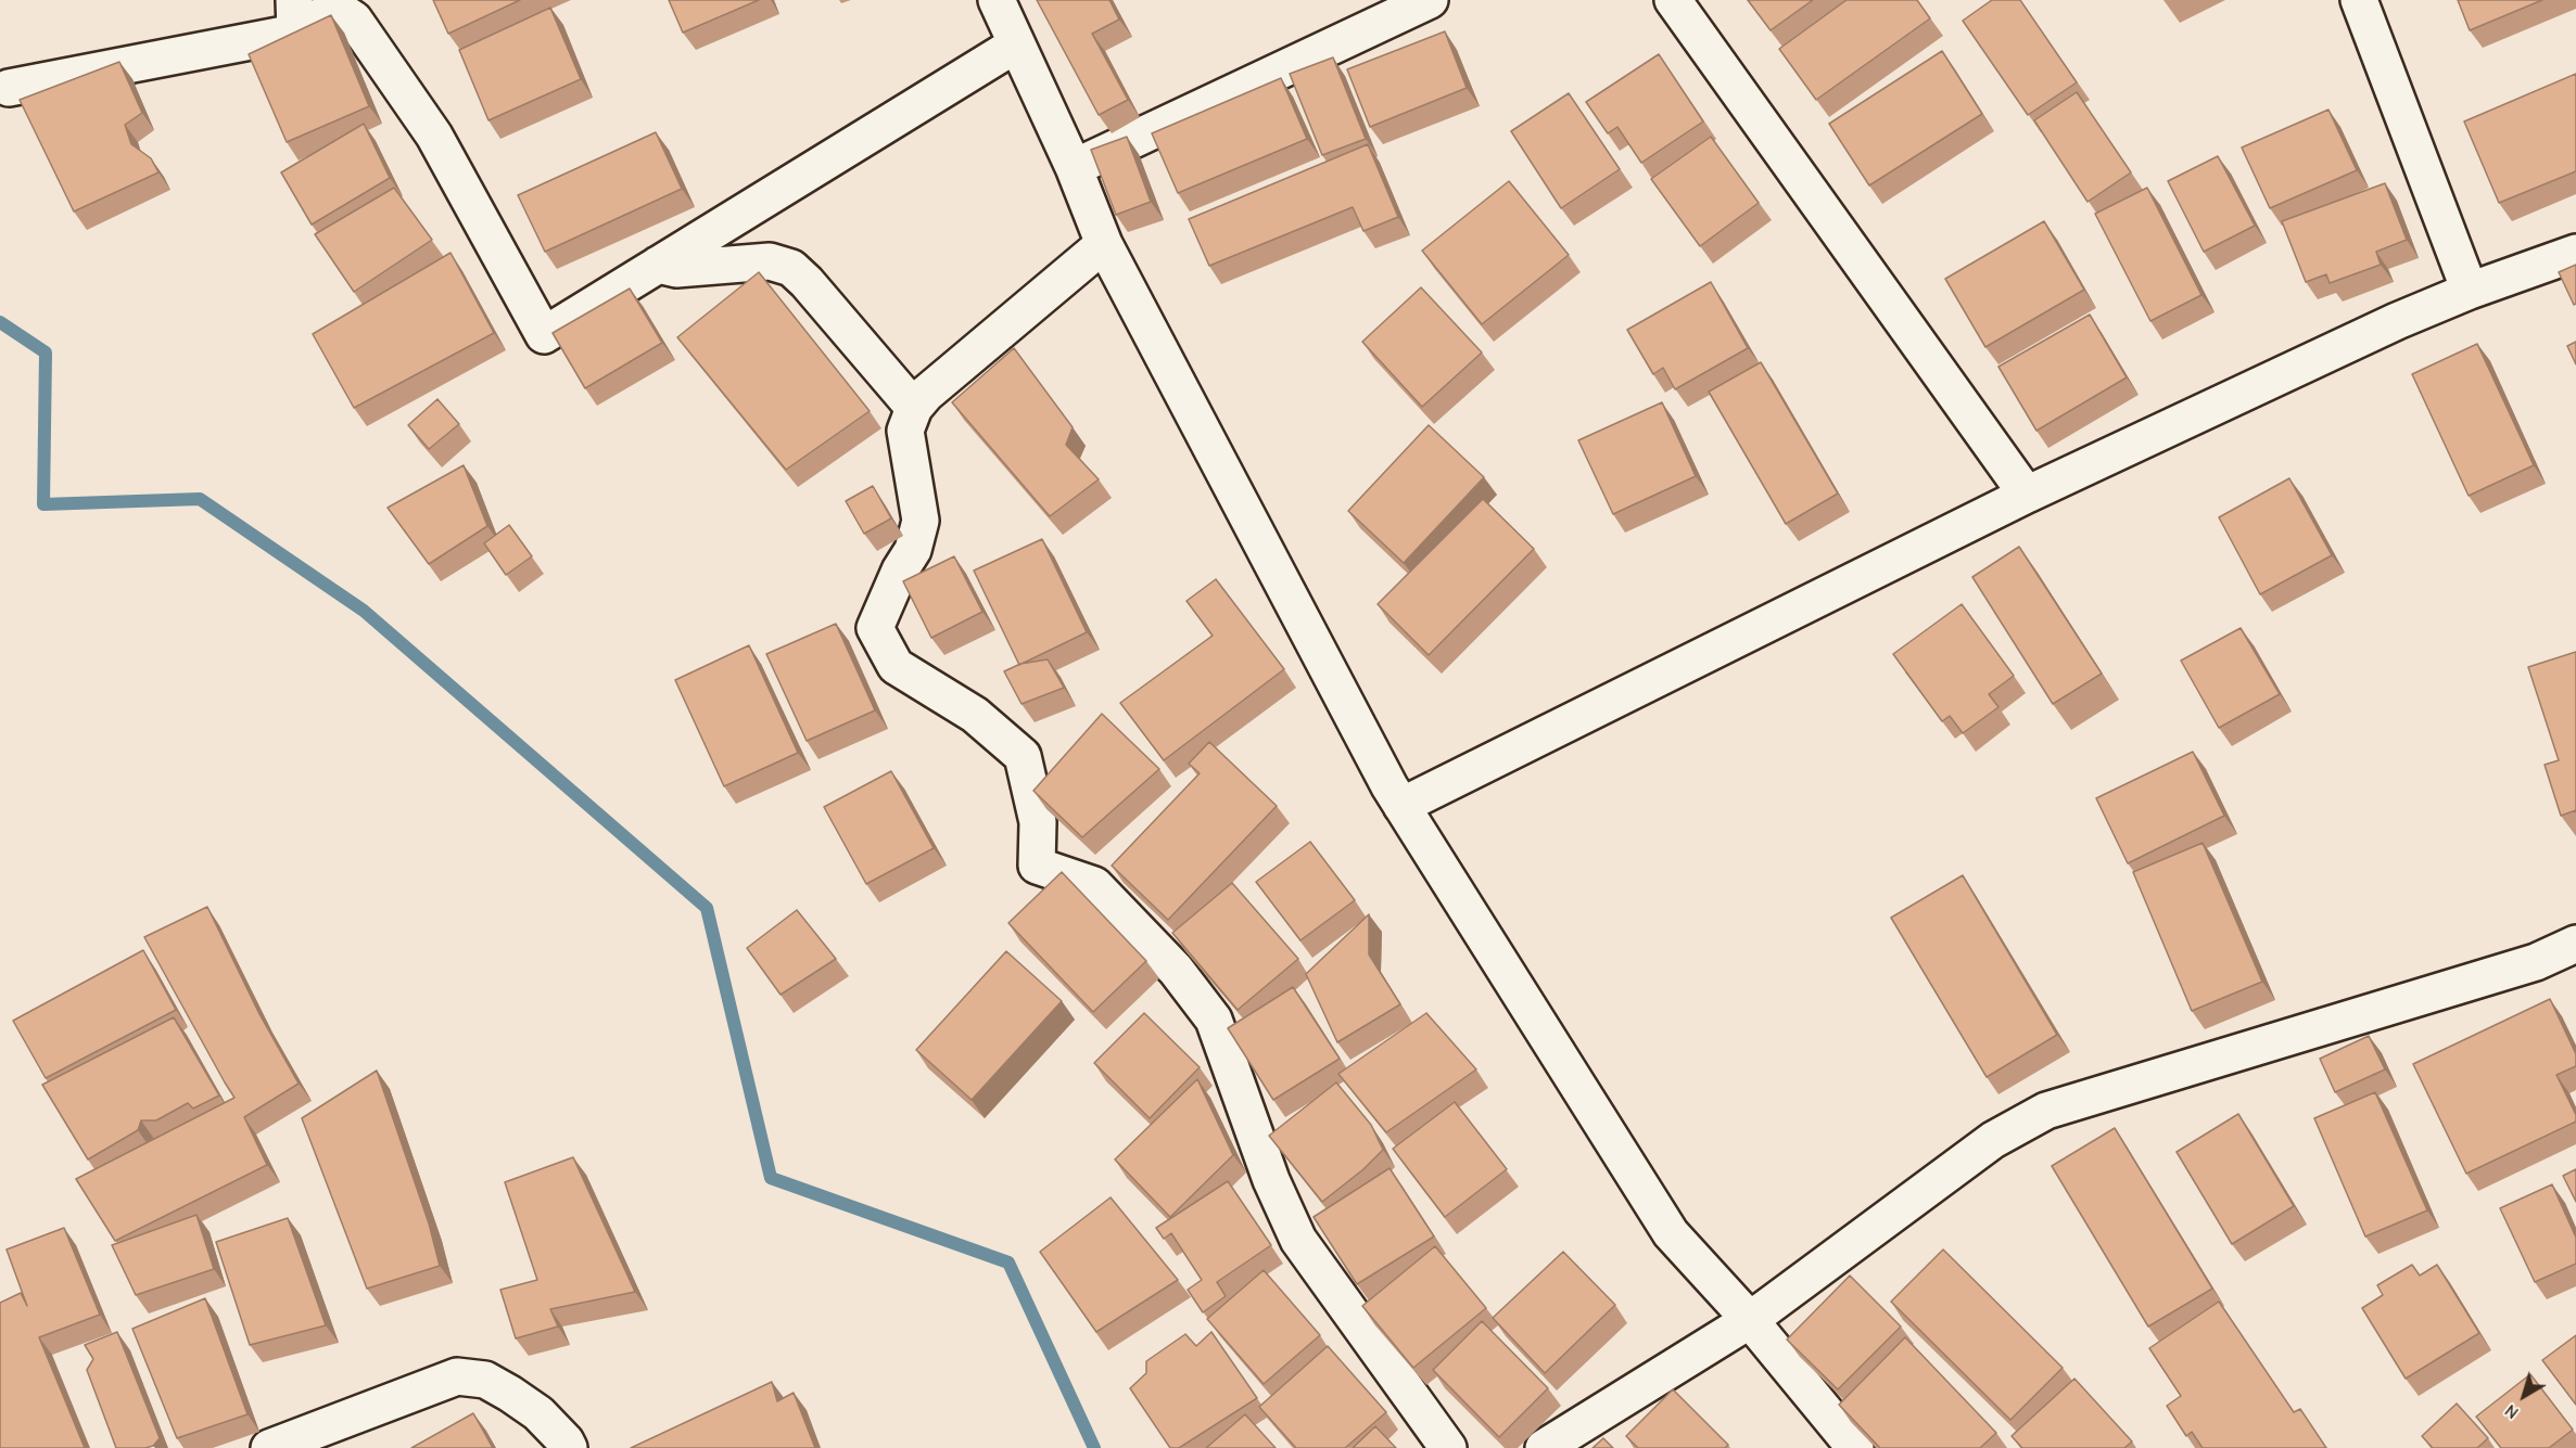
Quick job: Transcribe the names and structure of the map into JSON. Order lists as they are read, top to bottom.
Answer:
{
  "north": "bottom left"
}
